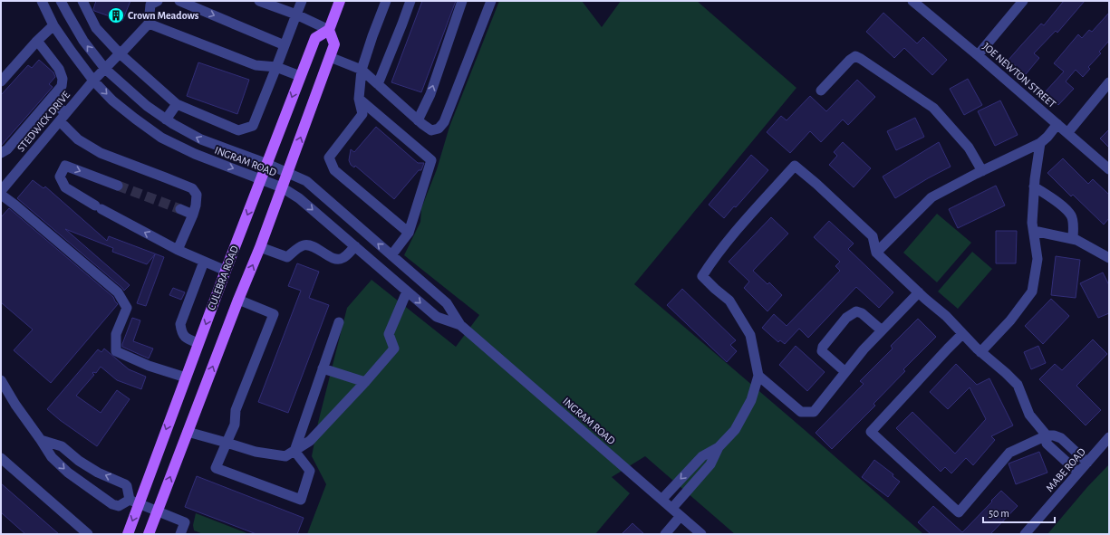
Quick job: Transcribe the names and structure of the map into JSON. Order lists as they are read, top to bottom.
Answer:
{
  "streets": {
    "main road": ["CULEBRA ROAD"],
    "street": [
      "JOE NEWTON STREET",
      "STEDWICK DRIVE",
      "INGRAM ROAD",
      "MABE ROAD"
    ]
  },
  "crossings": [
    ["STEDWICK DRIVE", "INGRAM ROAD"],
    ["INGRAM ROAD", "CULEBRA ROAD"]
  ],
  "places": {
    "building": ["Crown Meadows"]
  },
  "scale_bar": "50 m"
}
